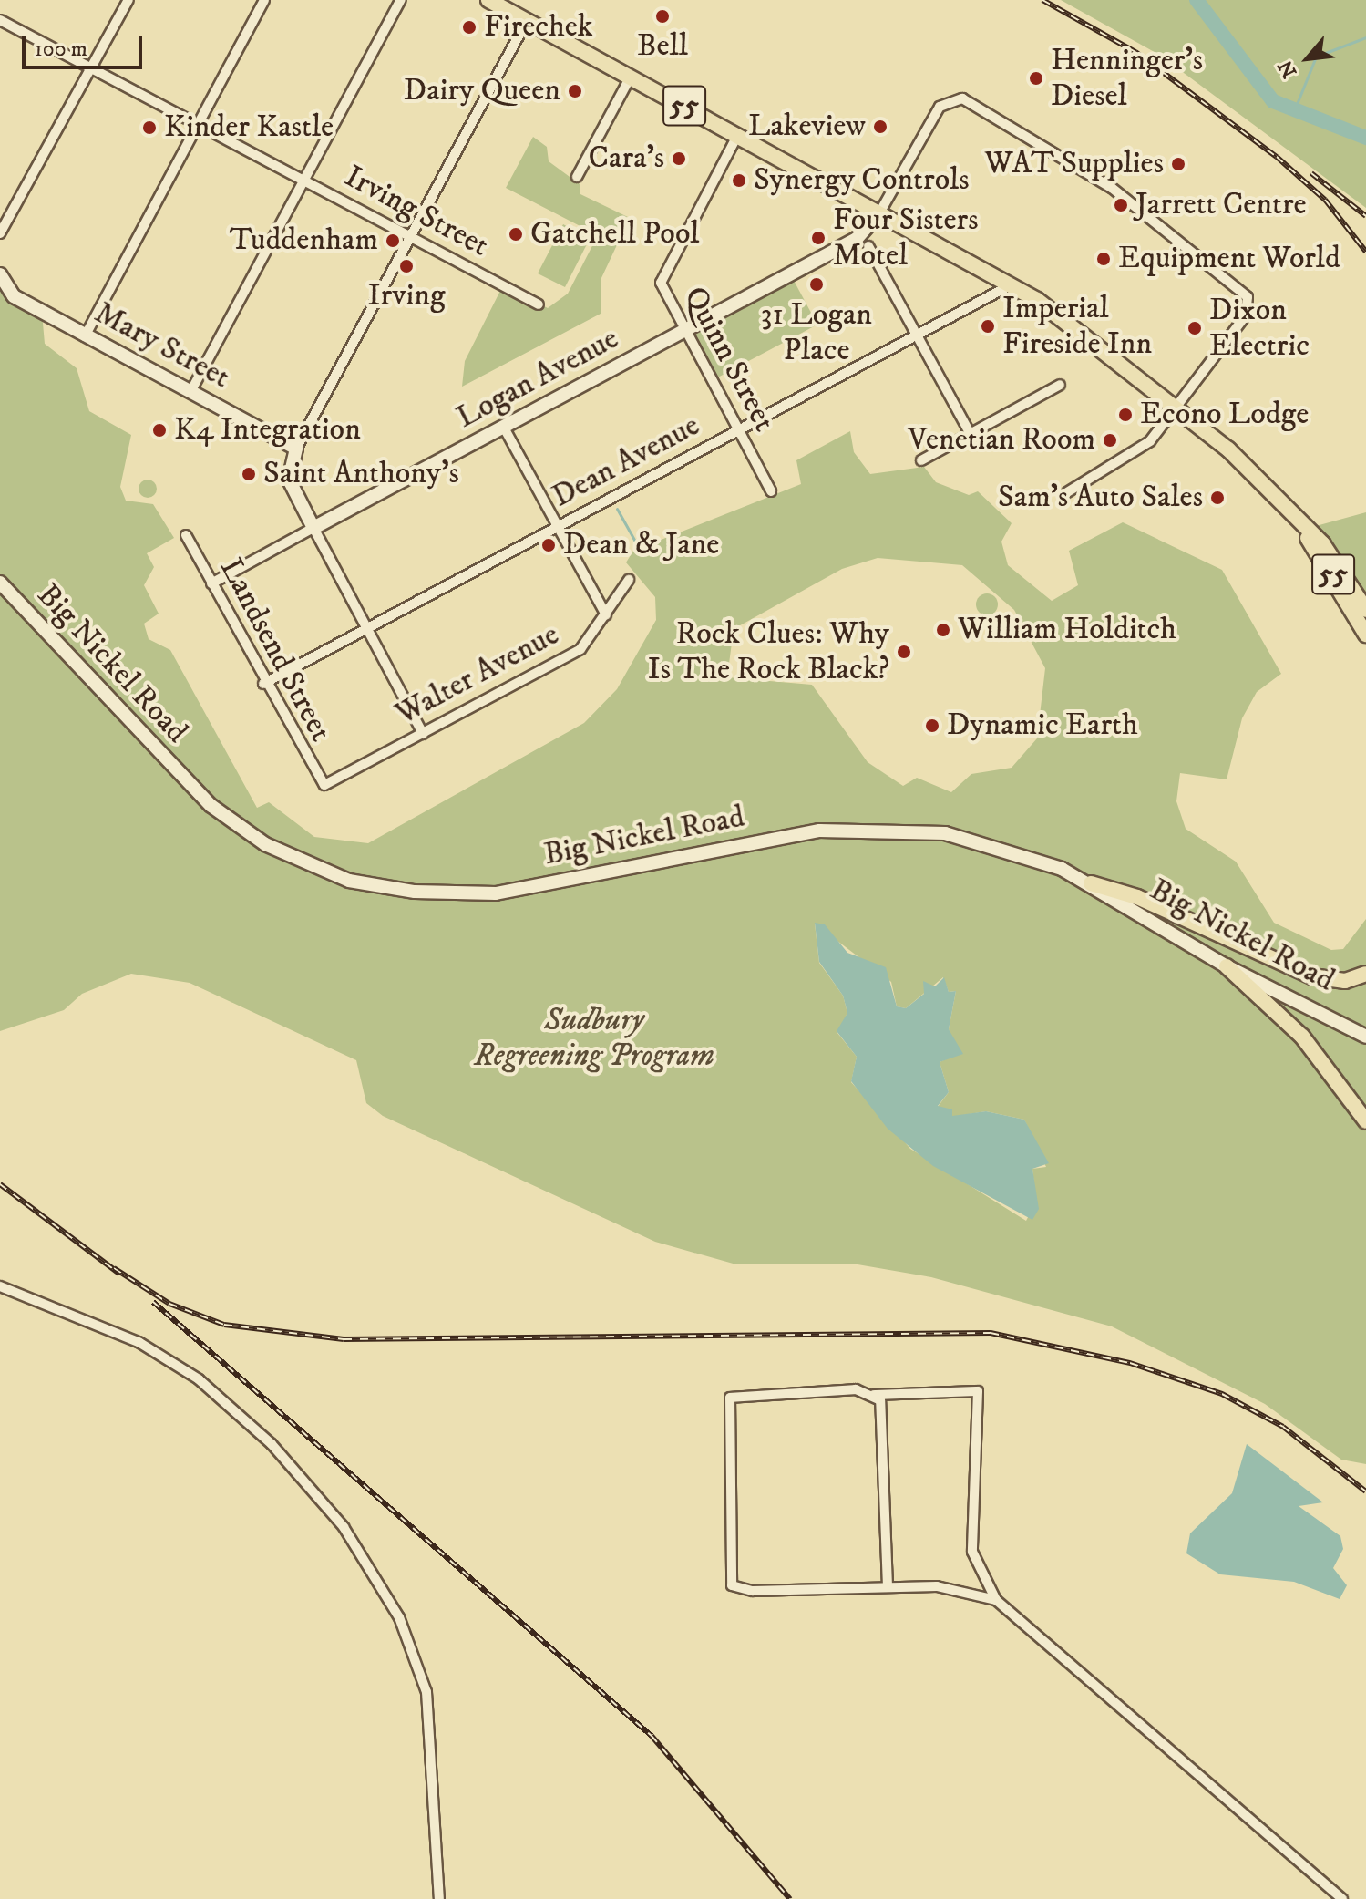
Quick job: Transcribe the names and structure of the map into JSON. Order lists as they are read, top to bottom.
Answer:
{
  "streets": {
    "main road": [
      "55",
      "Mary Street",
      "Logan Avenue",
      "Big Nickel Road"
    ],
    "street": [
      "Irving Street",
      "Quinn Street",
      "Dean Avenue",
      "Landsend Street",
      "Walter Avenue"
    ]
  },
  "crossings": [
    ["55", "Quinn Street"],
    ["55", "Logan Avenue"],
    ["55", "Dean Avenue"],
    ["Quinn Street", "Logan Avenue"],
    ["Quinn Street", "Dean Avenue"],
    ["Logan Avenue", "Landsend Street"],
    ["Dean Avenue", "Landsend Street"],
    ["Landsend Street", "Walter Avenue"]
  ],
  "parks": ["Sudbury Regreening Program"],
  "places": [
    "Bell",
    "Firechek",
    "Henninger's Diesel",
    "Dairy Queen",
    "Lakeview",
    "Kinder Kastle",
    "Cara's",
    "WAT Supplies",
    "Synergy Controls",
    "Jarrett Centre",
    "Gatchell Pool",
    "Four Sisters Motel",
    "Tuddenham",
    "Equipment World",
    "Irving",
    "31 Logan Place",
    "Imperial Fireside Inn",
    "Dixon Electric",
    "Econo Lodge",
    "K4 Integration",
    "Venetian Room",
    "Saint Anthony's",
    "Sam's Auto Sales",
    "Dean & Jane",
    "William Holditch",
    "Rock Clues: Why Is The Rock Black?",
    "Dynamic Earth"
  ],
  "scale_bar": "100 m",
  "north": "bottom left"
}
